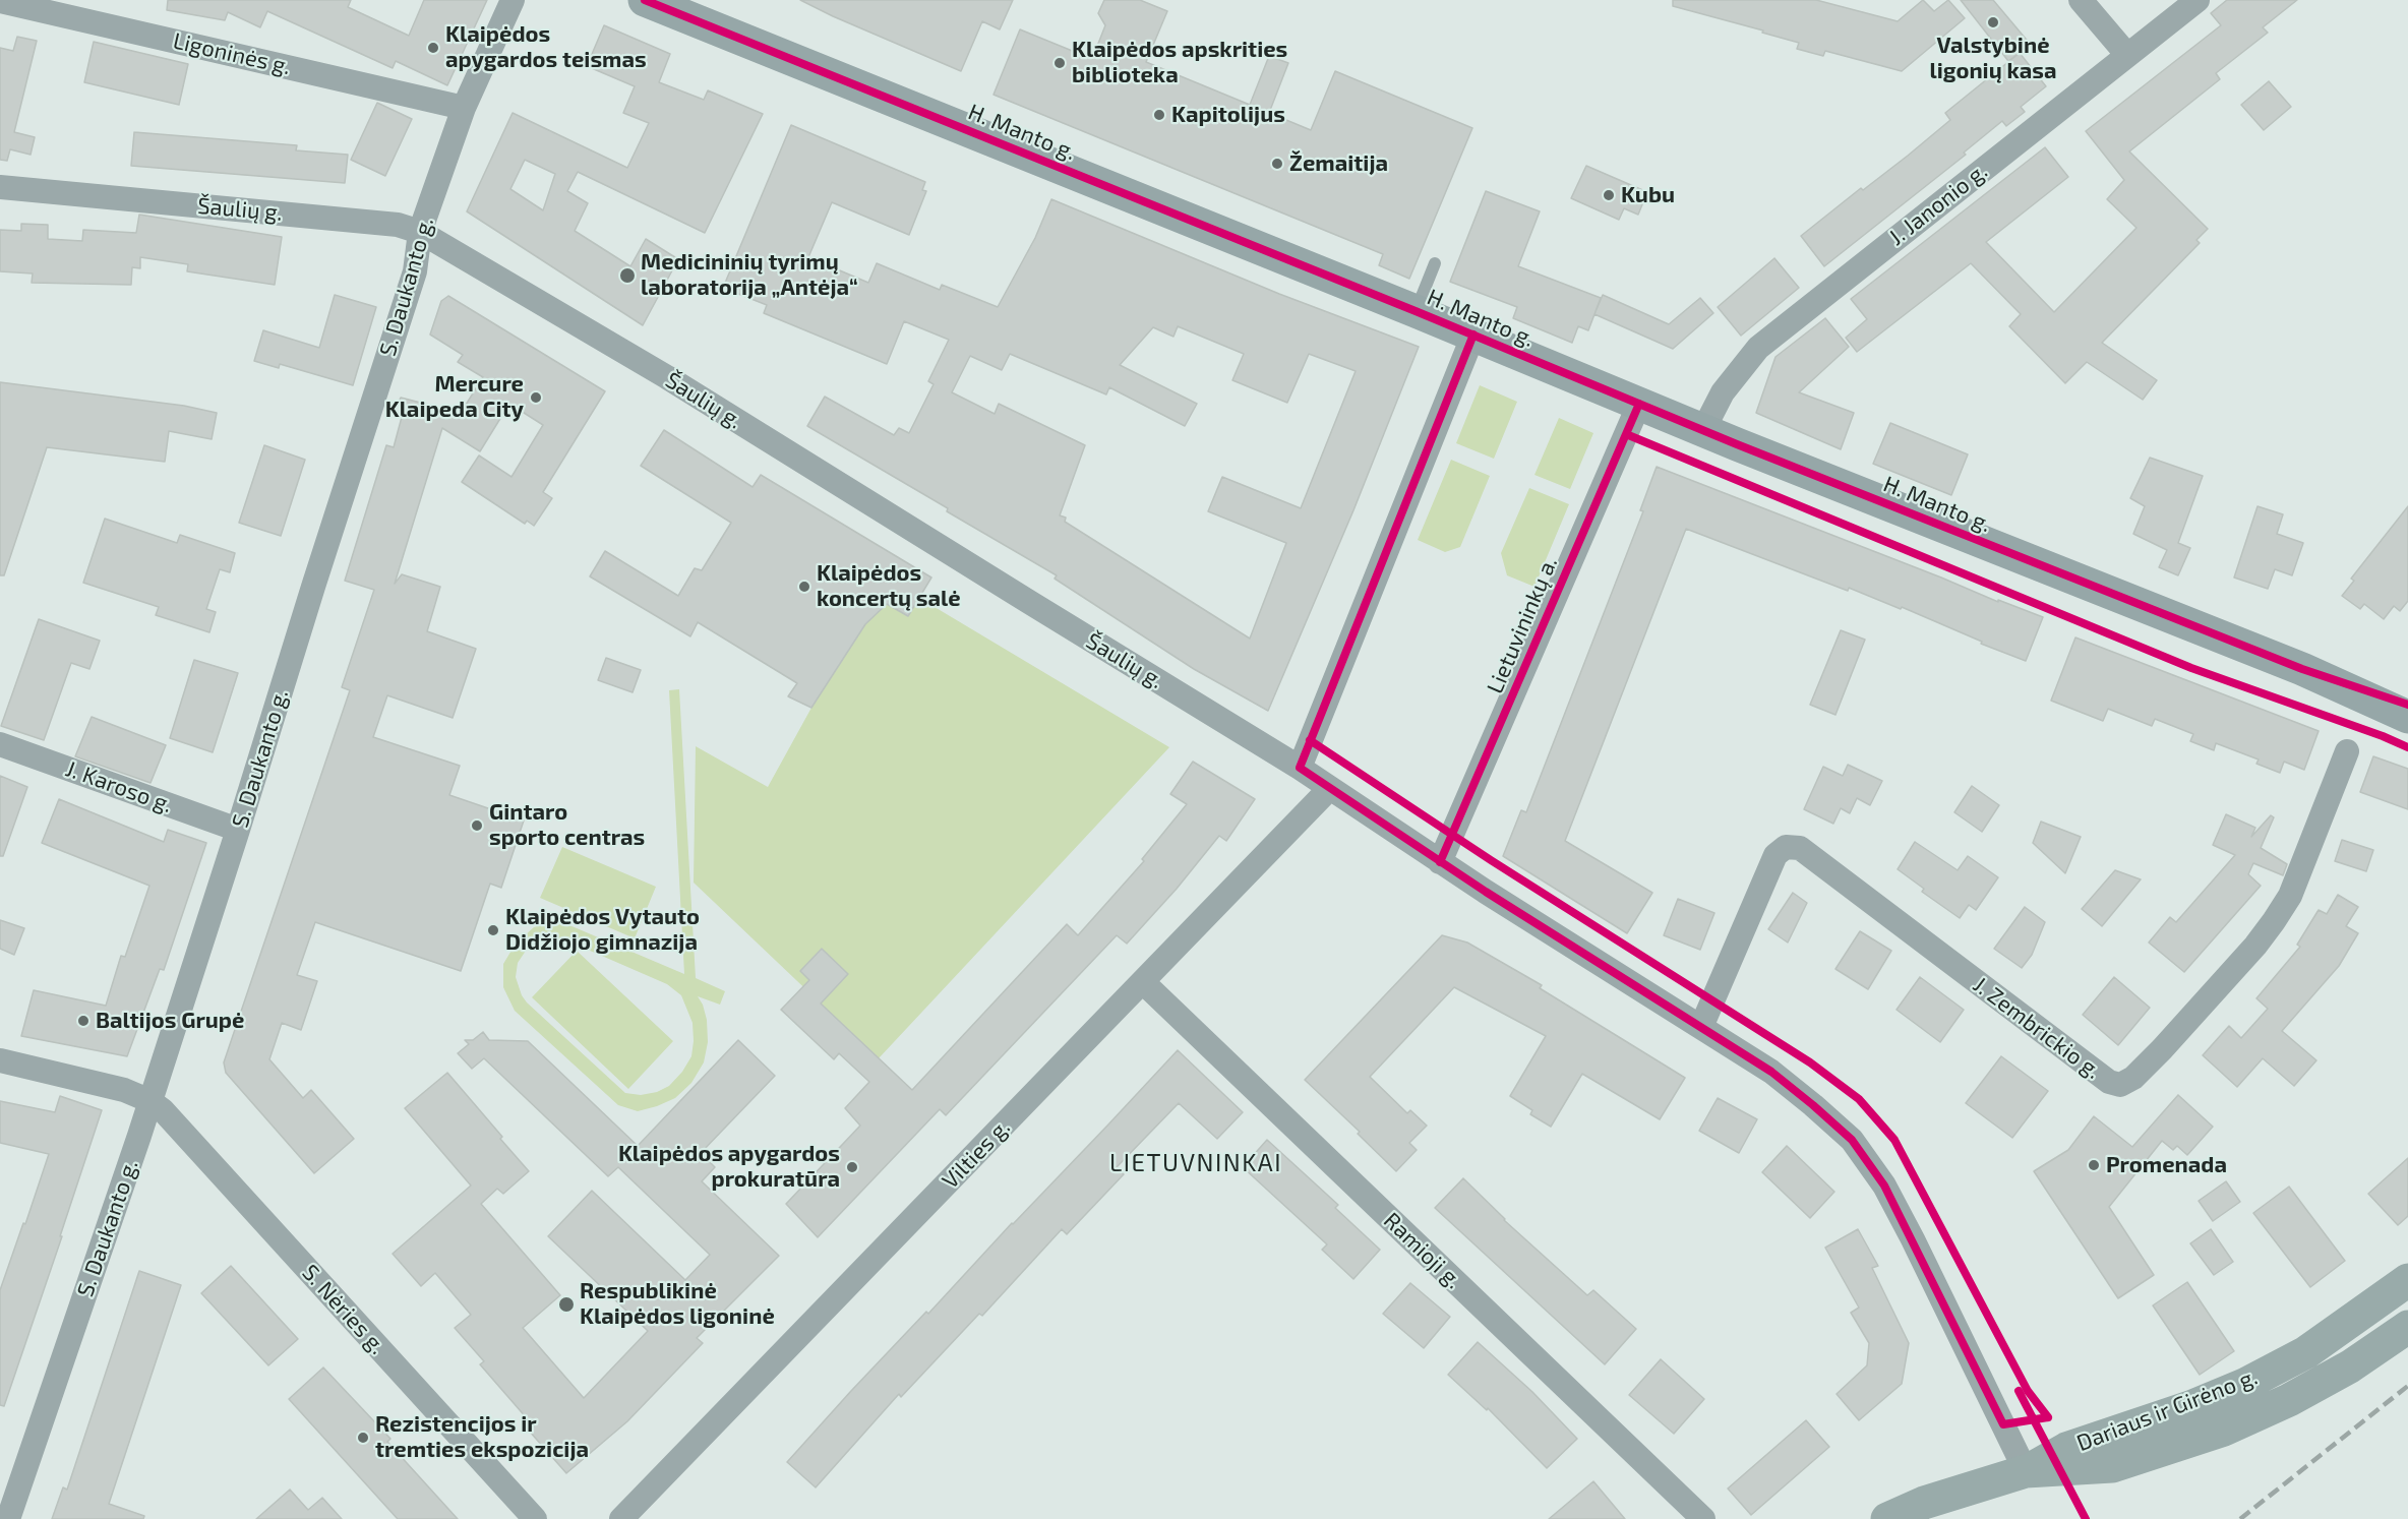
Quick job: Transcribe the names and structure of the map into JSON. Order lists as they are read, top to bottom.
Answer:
{
  "streets": {
    "main road": ["H. Manto g.", "Dariaus ir Girėno g."],
    "street": [
      "Ligoninės g.",
      "J. Janonio g.",
      "Šaulių g.",
      "S. Daukanto g.",
      "Lietuvininkų a.",
      "J. Karoso g.",
      "J. Zembrickio g.",
      "Vilties g.",
      "Ramioji g.",
      "S. Nėries g."
    ]
  },
  "crossings": [
    ["Ligoninės g.", "S. Daukanto g."],
    ["H. Manto g.", "J. Janonio g."],
    ["H. Manto g.", "Lietuvininkų a."],
    ["Šaulių g.", "S. Daukanto g."],
    ["Šaulių g.", "Lietuvininkų a."],
    ["Šaulių g.", "J. Zembrickio g."],
    ["Šaulių g.", "Vilties g."],
    ["Šaulių g.", "Dariaus ir Girėno g."],
    ["S. Daukanto g.", "J. Karoso g."],
    ["S. Daukanto g.", "S. Nėries g."],
    ["Vilties g.", "Ramioji g."]
  ],
  "districts": ["LIETUVNINKAI"],
  "places": [
    "Valstybinė ligonių kasa",
    "Klaipėdos apygardos teismas",
    "Klaipėdos apskrities biblioteka",
    "Kapitolijus",
    "Žemaitija",
    "Kubu",
    "Medicininių tyrimų laboratorija „Antėja“",
    "Mercure Klaipeda City",
    "Klaipėdos koncertų salė",
    "Gintaro sporto centras",
    "Klaipėdos Vytauto Didžiojo gimnazija",
    "Baltijos Grupė",
    "Promenada",
    "Klaipėdos apygardos prokuratūra",
    "Respublikinė Klaipėdos ligoninė",
    "Rezistencijos ir tremties ekspozicija"
  ]
}
